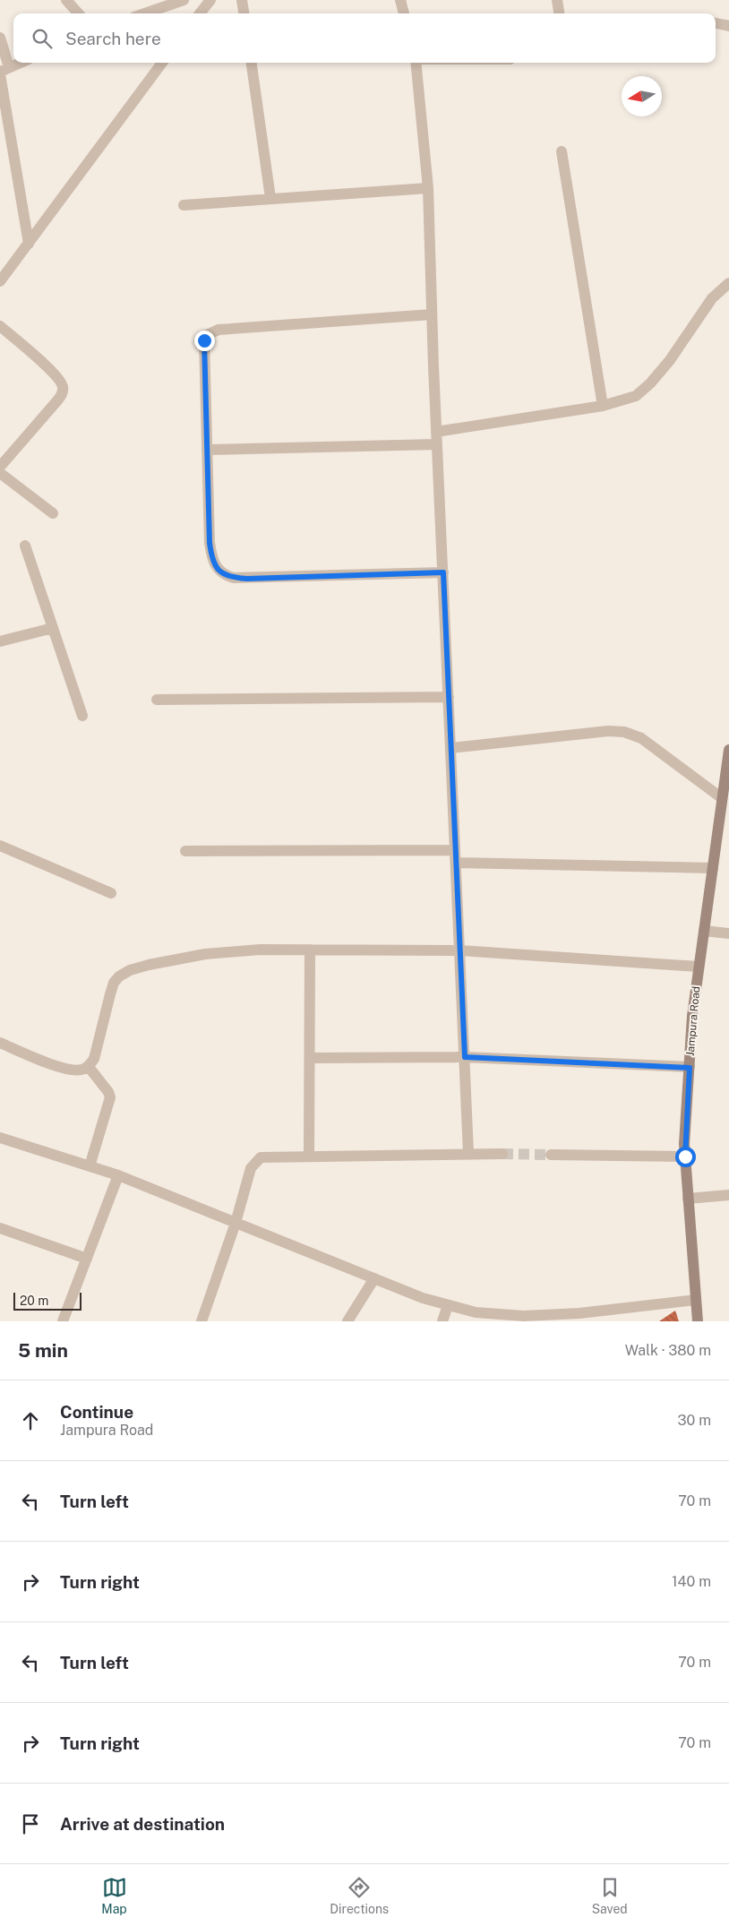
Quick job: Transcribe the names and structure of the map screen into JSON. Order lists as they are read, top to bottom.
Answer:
{
  "streets": {
    "street": ["Jampura Road"]
  },
  "scale_bar": "20 m",
  "north": "left",
  "page": {
    "search": "Search here",
    "scale": "20 m",
    "heading": ["5 min", "Walk · 380 m"],
    "list": [
      ["Continue", "Jampura Road", "30 m"],
      ["Turn left", "70 m"],
      ["Turn right", "140 m"],
      ["Turn left", "70 m"],
      ["Turn right", "70 m"],
      "Arrive at destination"
    ],
    "nav": ["Map", "Directions", "Saved"]
  }
}
